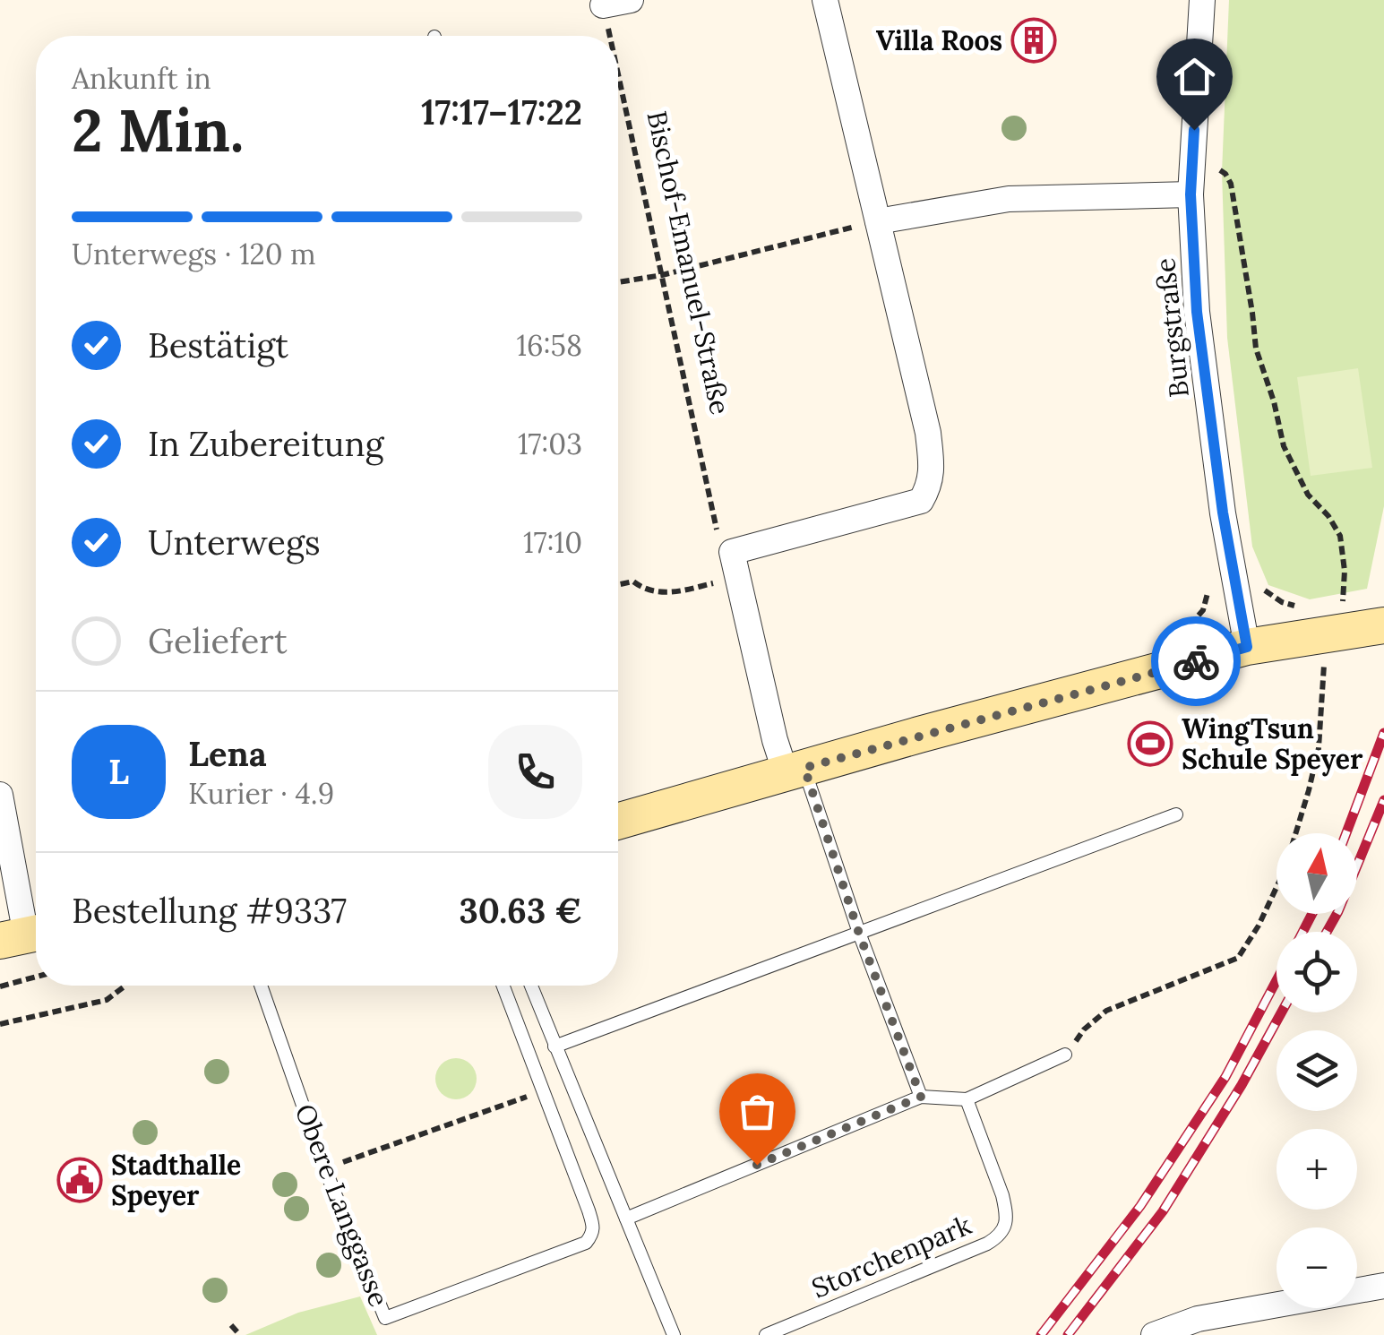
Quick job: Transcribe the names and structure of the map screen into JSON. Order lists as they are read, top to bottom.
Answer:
{
  "streets": {
    "street": ["Burgstraße"],
    "lane": ["Obere Langgasse", "Storchenpark"],
    "path": ["Bischof-Emanuel-Straße"]
  },
  "places": {
    "building": ["Villa Roos"],
    "sports": ["WingTsun Schule Speyer"],
    "public building": ["Stadthalle Speyer"]
  },
  "north": "top",
  "page": {
    "heading": ["2 Min.", "Ankunft in", "17:17–17:22"],
    "panel": [
      "Lena",
      "Kurier · 4.9",
      "Bestellung #9337",
      "30.63 €"
    ],
    "bar": "Unterwegs · 120 m",
    "list": [
      ["Bestätigt", "16:58"],
      ["In Zubereitung", "17:03"],
      ["Unterwegs", "17:10"],
      "Geliefert"
    ],
    "round": "L",
    "map_buttons": ["+", "−"]
  }
}
